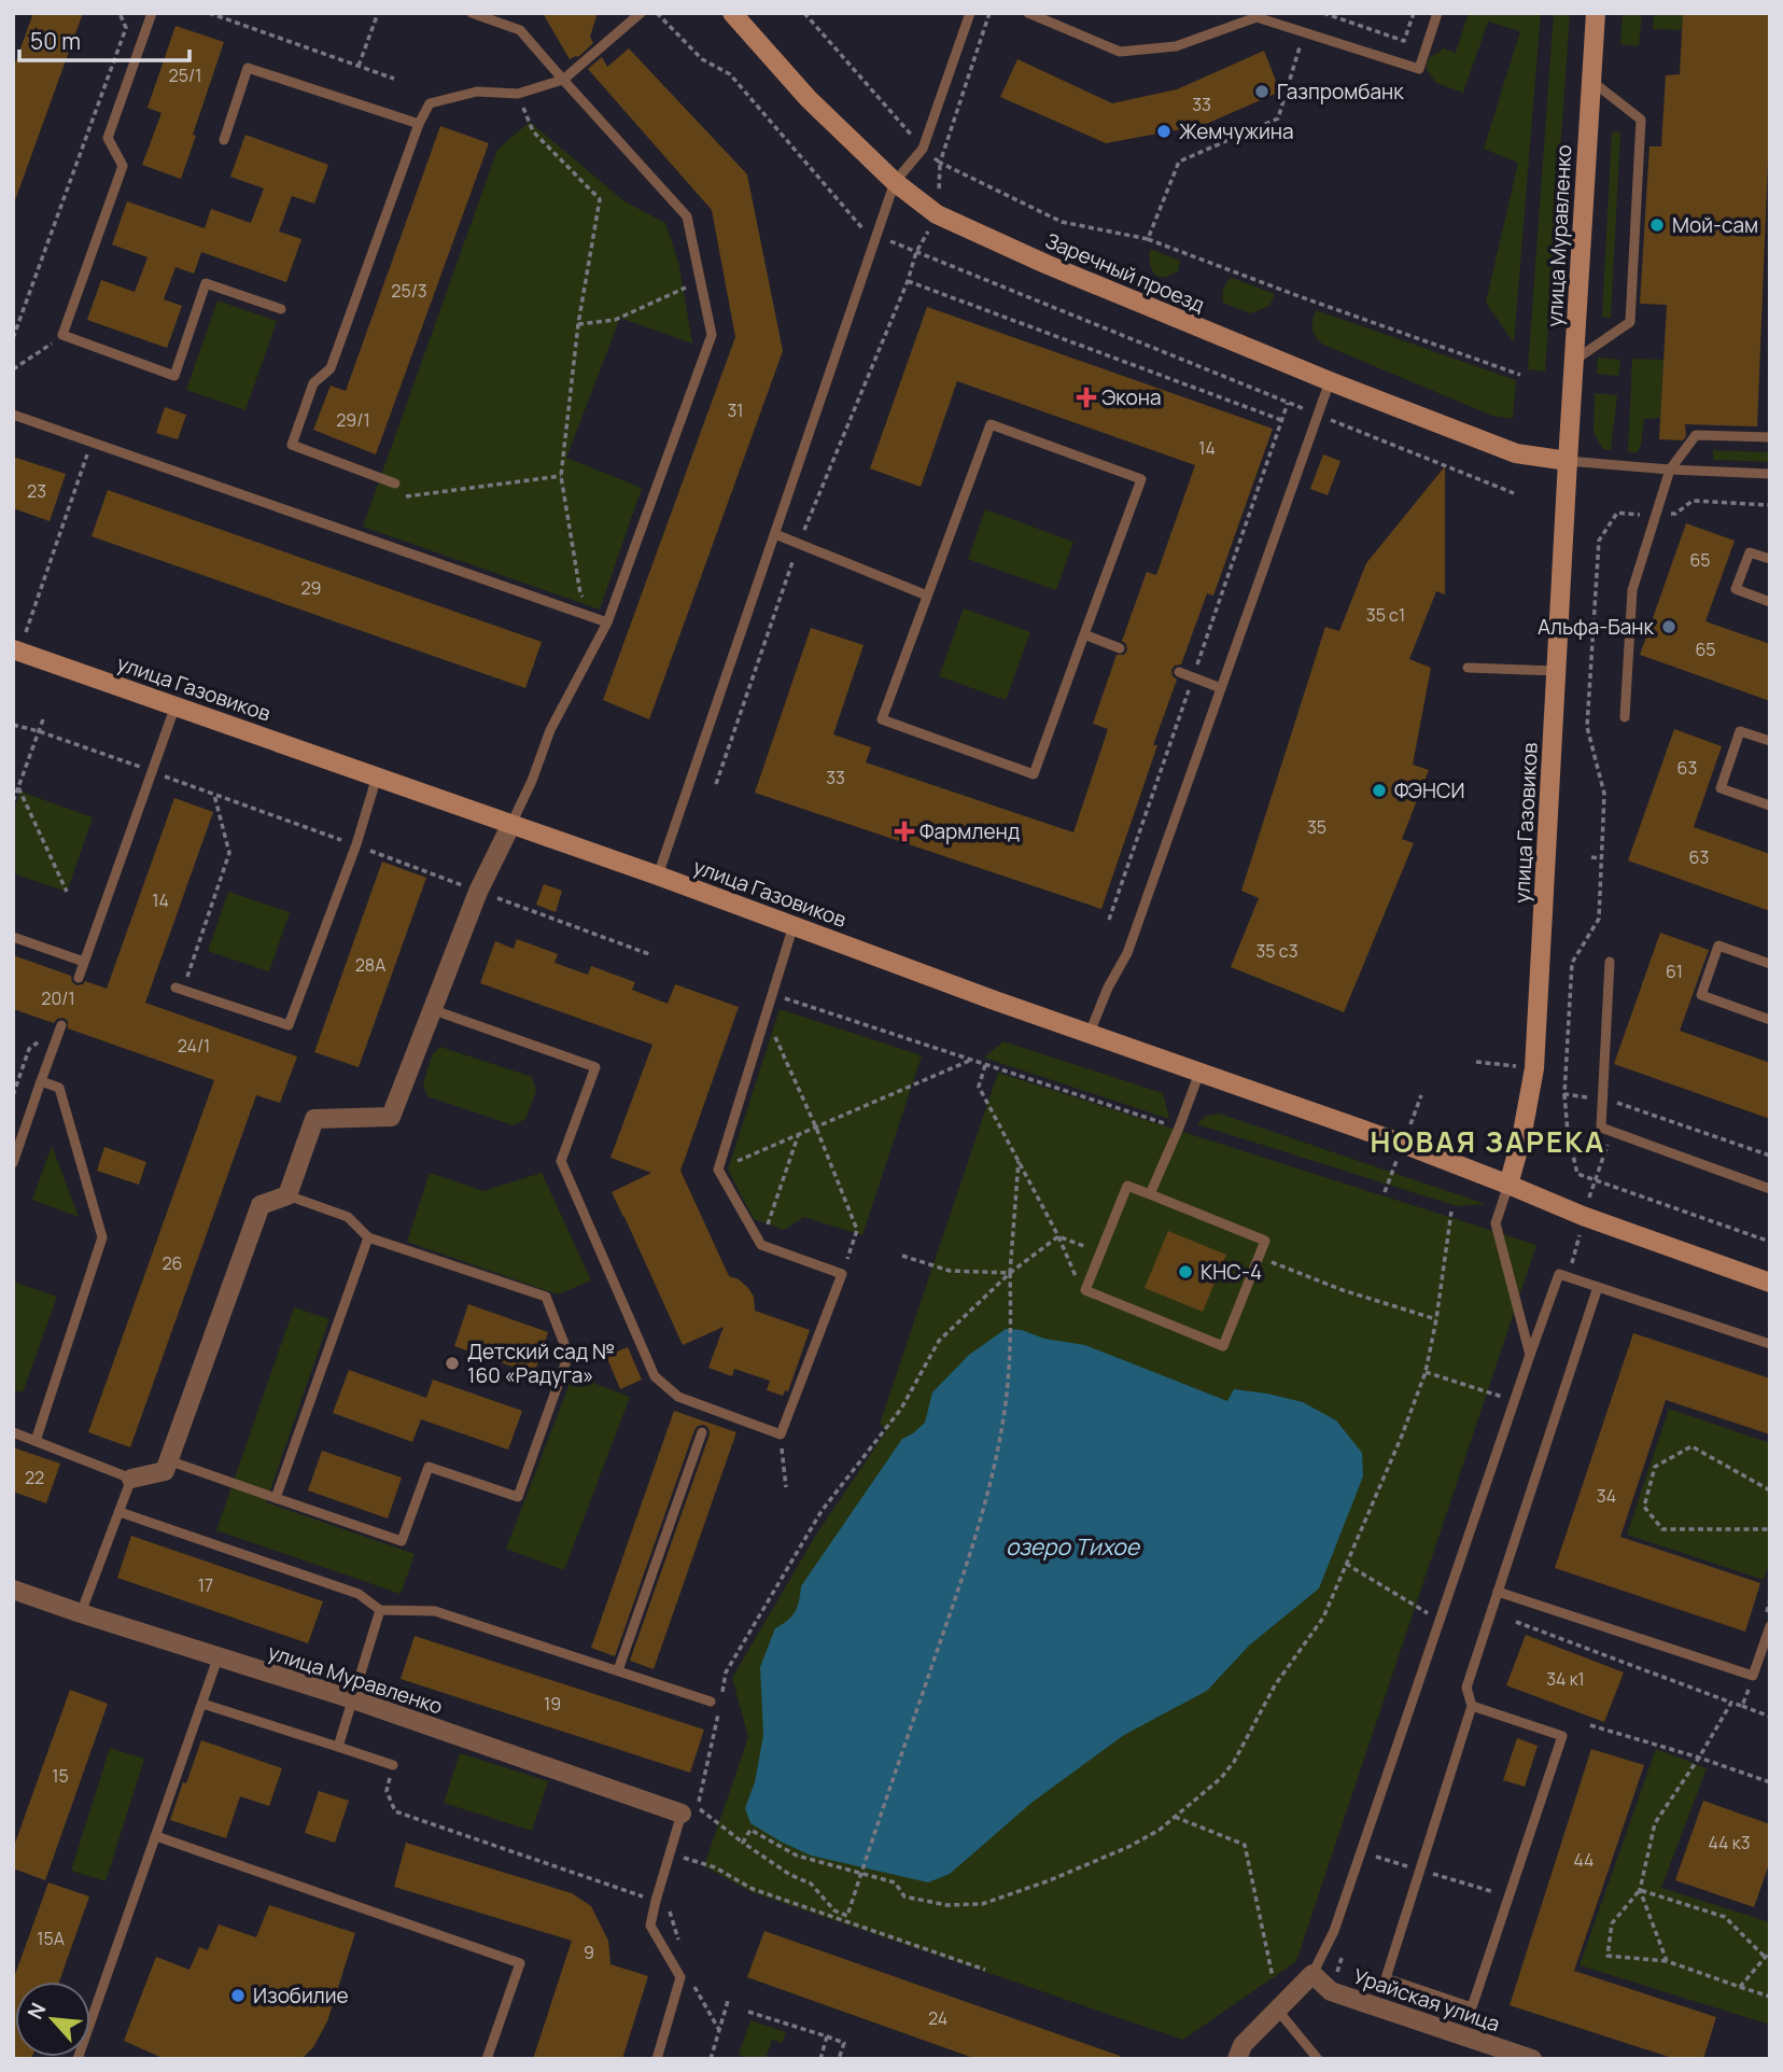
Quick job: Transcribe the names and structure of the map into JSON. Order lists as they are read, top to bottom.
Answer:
{
  "streets": {
    "main road": ["улица Муравленко", "Заречный проезд", "улица Газовиков"],
    "street": ["Урайская улица"]
  },
  "crossings": [
    ["улица Муравленко", "Заречный проезд"],
    ["улица Муравленко", "улица Газовиков"],
    ["Заречный проезд", "улица Газовиков"]
  ],
  "districts": ["НОВАЯ ЗАРЕКА"],
  "water": ["озеро Тихое"],
  "places": {
    "other": [
      "Газпромбанк",
      "Жемчужина",
      "Мой-сам",
      "Альфа-Банк",
      "ФЭНСИ",
      "КНС-4",
      "Детский сад № 160 «Радуга»",
      "Изобилие"
    ],
    "health": ["Экона", "Фармленд"]
  },
  "house_numbers": [
    "25/1",
    "33",
    "25/3",
    "31",
    "29/1",
    "14",
    "23",
    "65",
    "29",
    "35 с1",
    "65",
    "63",
    "33",
    "35",
    "63",
    "14",
    "35 с3",
    "28А",
    "61",
    "20/1",
    "24/1",
    "26",
    "22",
    "34",
    "17",
    "34 к1",
    "19",
    "15",
    "44 к3",
    "44",
    "15А",
    "9",
    "24"
  ],
  "scale_bar": "50 m",
  "north": "top left"
}
